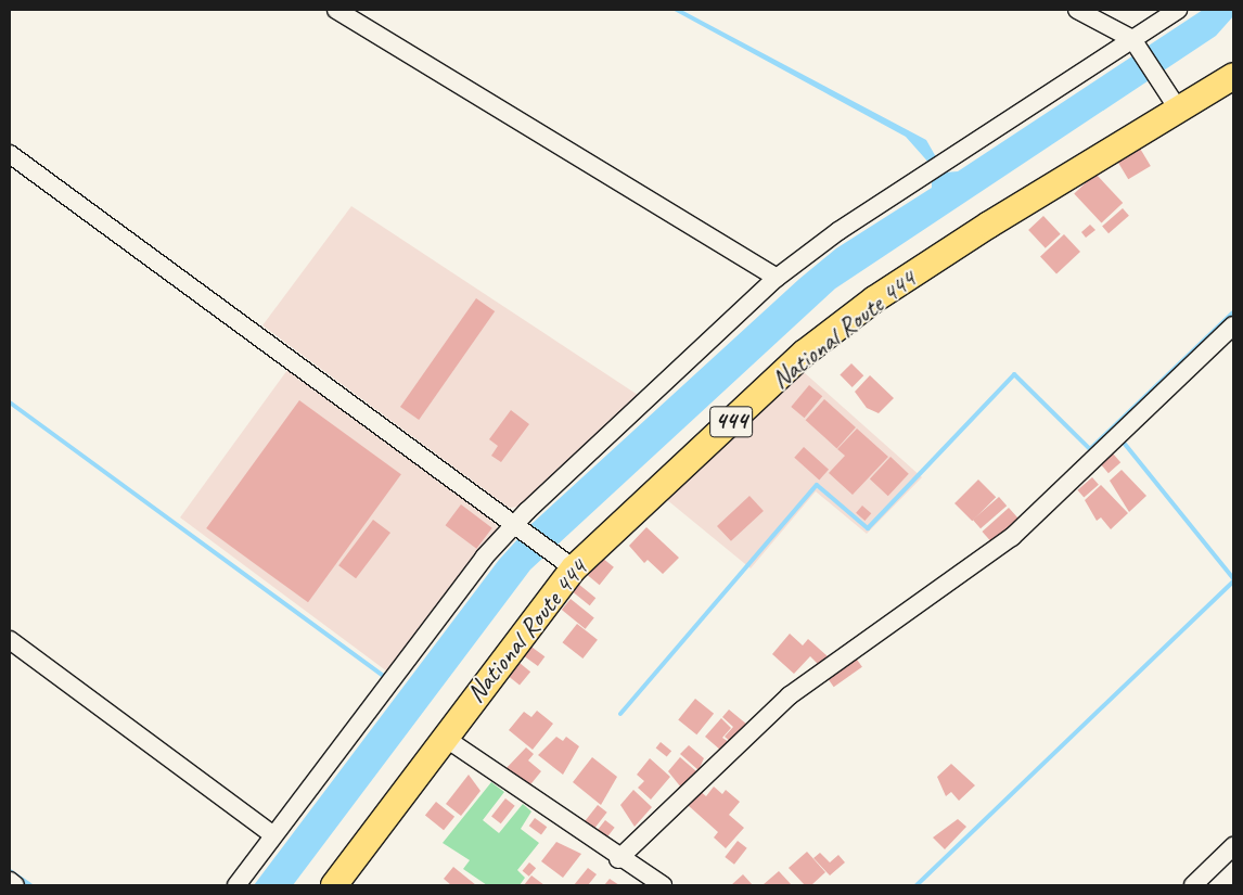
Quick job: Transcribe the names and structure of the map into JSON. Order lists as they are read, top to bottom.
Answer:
{
  "streets": {
    "highway": ["National Route 444", "444"]
  }
}
